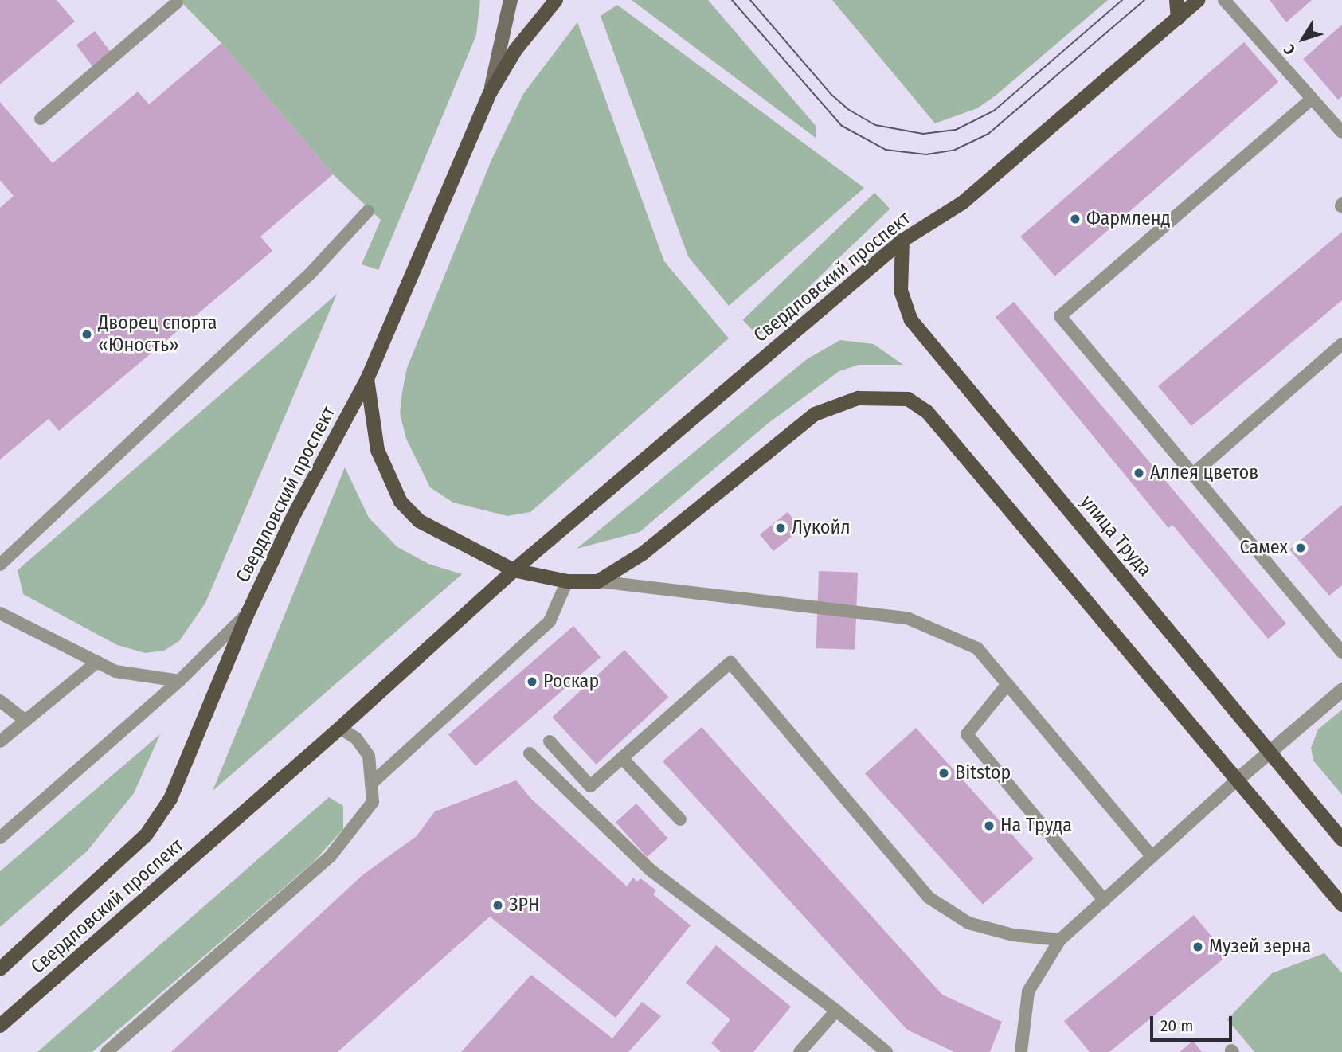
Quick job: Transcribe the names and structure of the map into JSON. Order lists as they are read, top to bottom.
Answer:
{
  "streets": {
    "main road": ["Свердловский проспект", "улица Труда"]
  },
  "crossings": [
    ["Свердловский проспект", "улица Труда"]
  ],
  "places": [
    "Фармленд",
    "Дворец спорта «Юность»",
    "Аллея цветов",
    "Лукойл",
    "Самех",
    "Роскар",
    "Bitstop",
    "На Труда",
    "ЗРН",
    "Музей зерна"
  ],
  "scale_bar": "20 m",
  "north": "bottom left"
}
